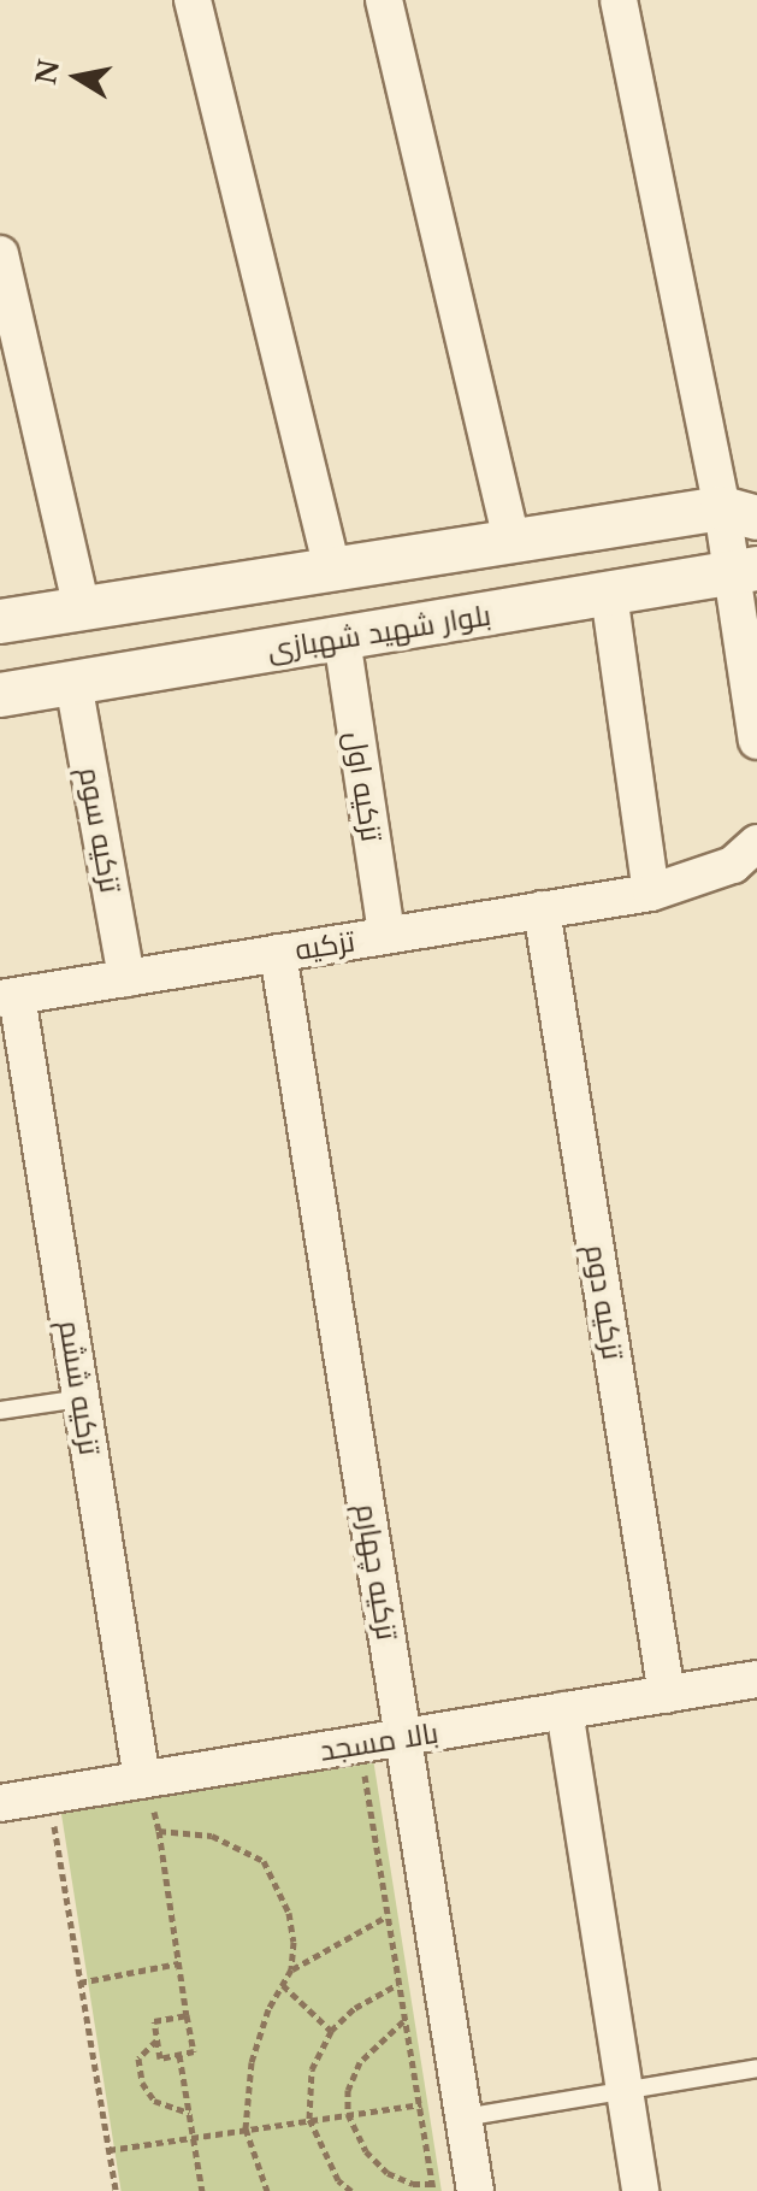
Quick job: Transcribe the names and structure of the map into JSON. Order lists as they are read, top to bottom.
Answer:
{
  "streets": {
    "street": [
      "بلوار شهید شهبازی",
      "تزکیه اول",
      "تزکیه سوم",
      "تزکیه",
      "تزکیه دوم",
      "تزکیه ششم",
      "تزکیه چهارم",
      "بالا مسجد"
    ]
  },
  "crossings": [
    ["بلوار شهید شهبازی", "تزکیه اول"],
    ["بلوار شهید شهبازی", "تزکیه سوم"],
    ["تزکیه اول", "تزکیه"],
    ["تزکیه سوم", "تزکیه"],
    ["تزکیه", "تزکیه دوم"],
    ["تزکیه", "تزکیه ششم"],
    ["تزکیه", "تزکیه چهارم"],
    ["تزکیه دوم", "بالا مسجد"],
    ["تزکیه ششم", "بالا مسجد"],
    ["تزکیه چهارم", "بالا مسجد"]
  ],
  "north": "left"
}
